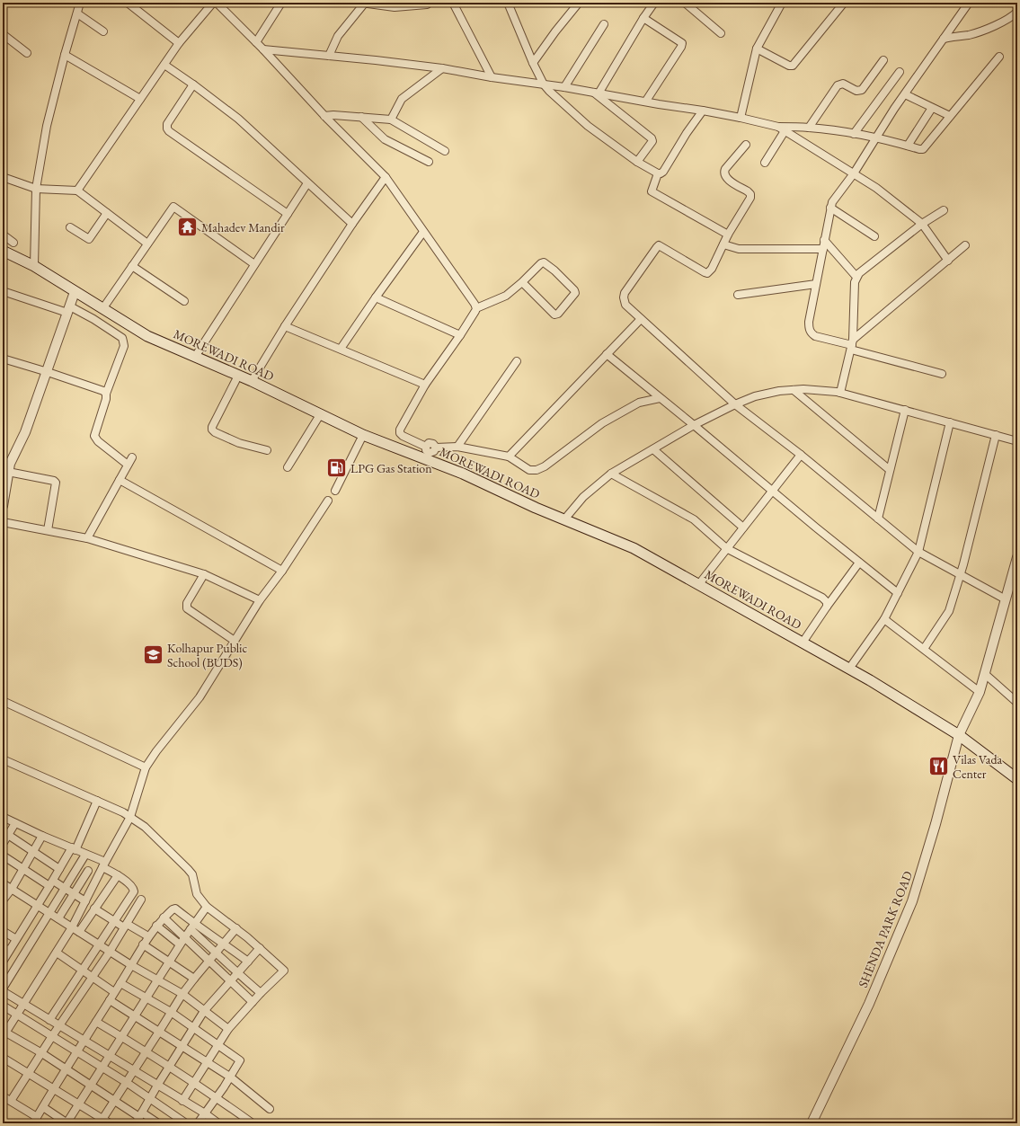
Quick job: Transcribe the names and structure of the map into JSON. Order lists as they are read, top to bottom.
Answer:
{
  "streets": {
    "main road": ["MOREWADI ROAD"],
    "street": ["SHENDA PARK ROAD"]
  },
  "crossings": [
    ["MOREWADI ROAD", "SHENDA PARK ROAD"]
  ],
  "places": {
    "temple": ["Mahadev Mandir"],
    "fuel station": ["LPG Gas Station"],
    "school or university": ["Kolhapur Public School (BUDS)"],
    "restaurant": ["Vilas Vada Center"]
  }
}
